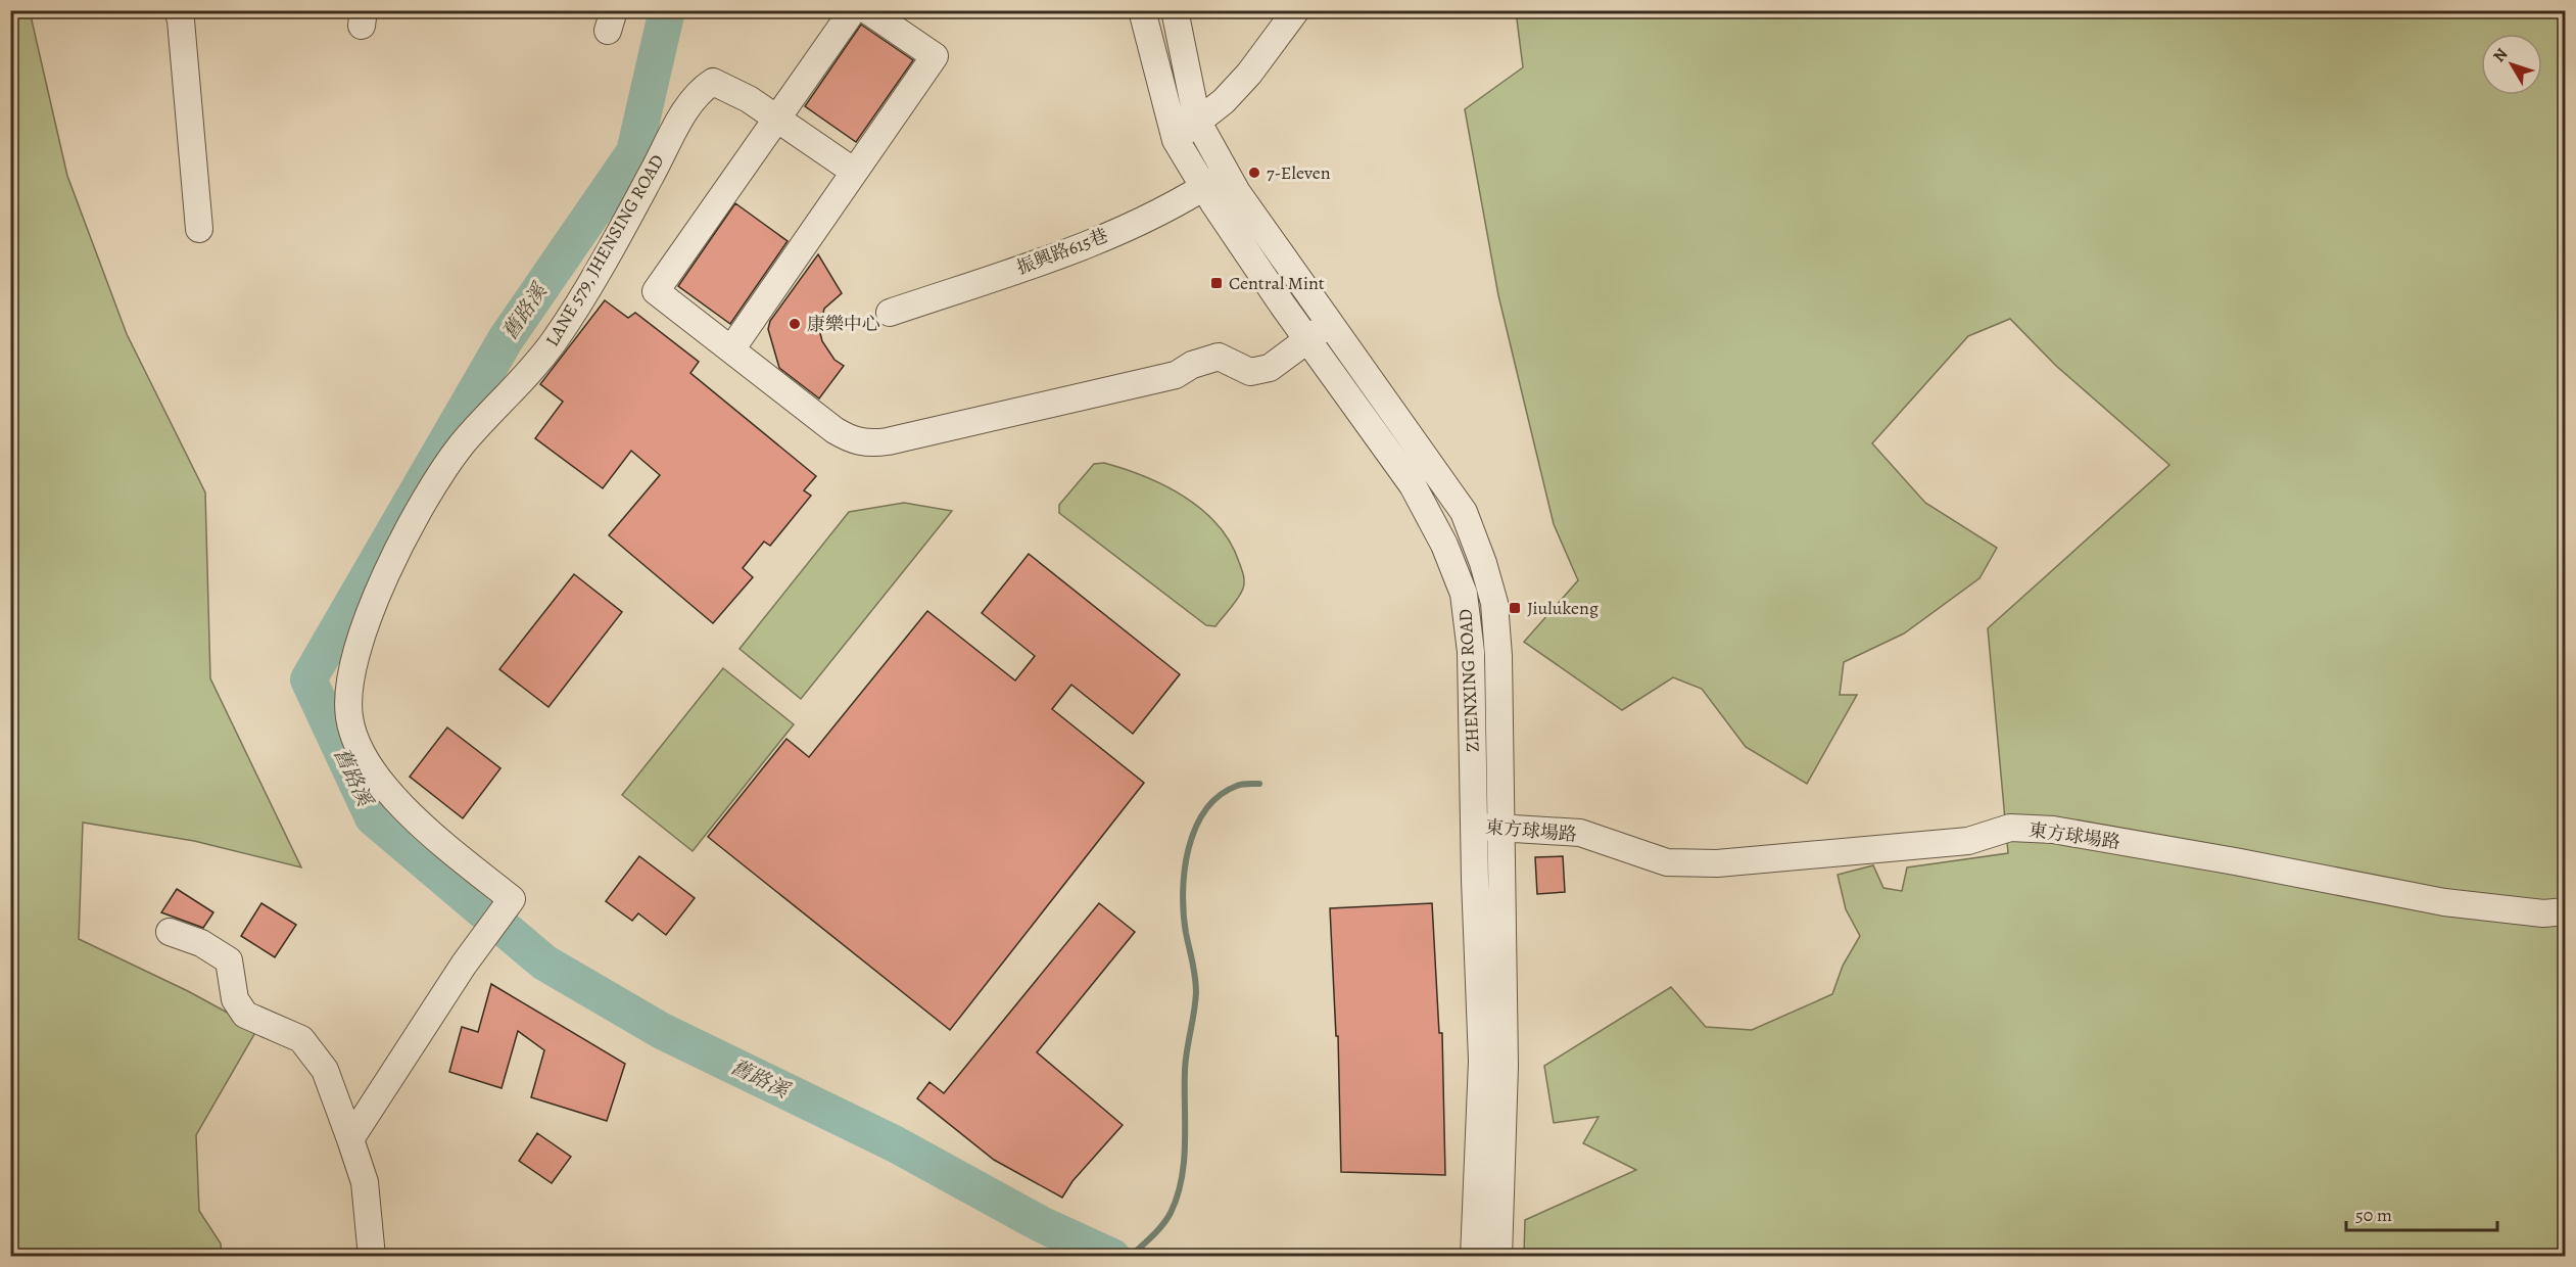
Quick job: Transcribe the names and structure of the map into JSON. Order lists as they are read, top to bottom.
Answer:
{
  "streets": {
    "street": [
      "LANE 579, JHENSING ROAD",
      "振興路615巷",
      "ZHENXING ROAD",
      "東方球場路"
    ]
  },
  "crossings": [
    ["振興路615巷", "ZHENXING ROAD"],
    ["ZHENXING ROAD", "東方球場路"]
  ],
  "water": ["舊路溪"],
  "places": {
    "other": ["7-Eleven", "康樂中心"],
    "transit": ["Central Mint", "Jiulukeng"]
  },
  "scale_bar": "50 m",
  "north": "top left"
}
